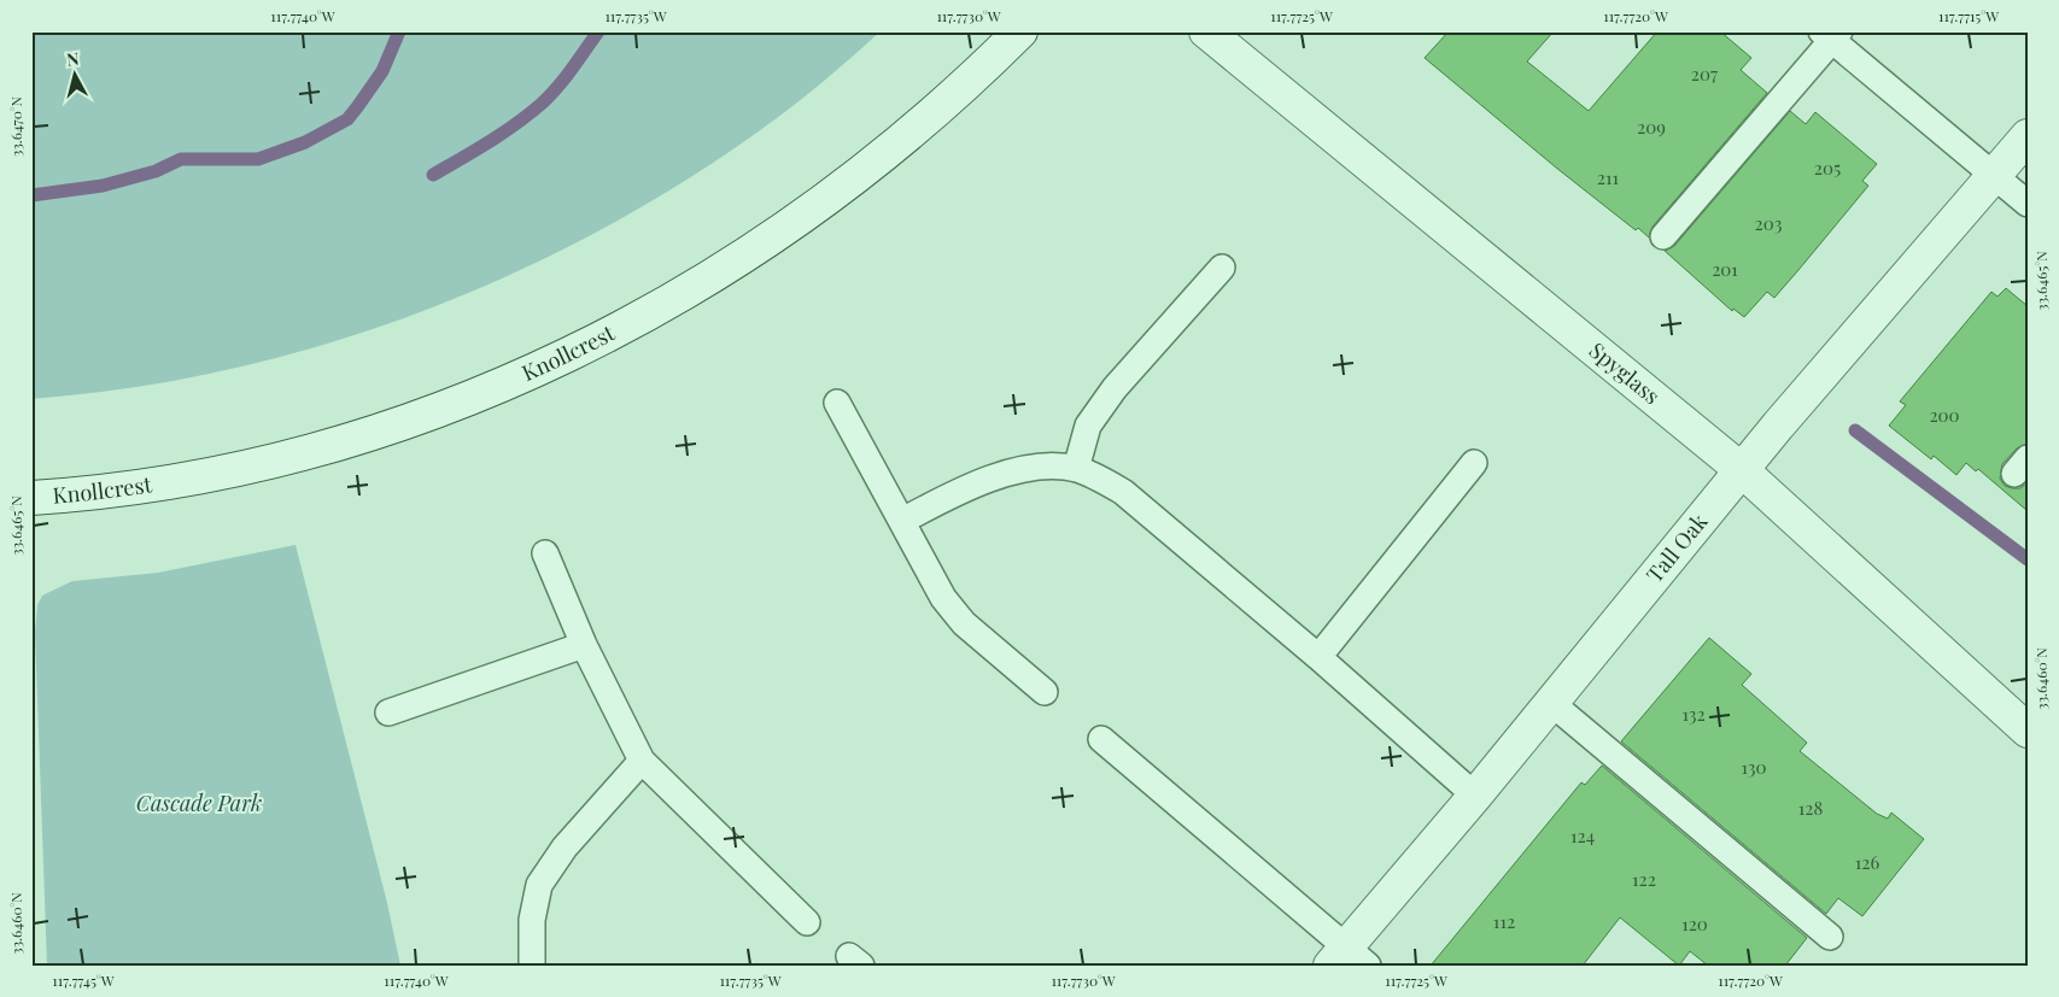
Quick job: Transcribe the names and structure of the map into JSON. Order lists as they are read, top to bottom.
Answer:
{
  "streets": {
    "street": ["Knollcrest", "Spyglass", "Tall Oak"]
  },
  "crossings": [
    ["Spyglass", "Tall Oak"]
  ],
  "parks": ["Cascade Park"],
  "house_numbers": [
    "207",
    "209",
    "205",
    "211",
    "203",
    "201",
    "200",
    "132",
    "130",
    "128",
    "124",
    "126",
    "122",
    "112",
    "120"
  ],
  "north": "top",
  "coordinates": [
    "117.7740°W",
    "117.7735°W",
    "117.7730°W",
    "117.7725°W",
    "117.7720°W",
    "117.7715°W",
    "33.6470°N",
    "33.6465°N",
    "33.6460°N",
    "117.7745°W"
  ]
}
